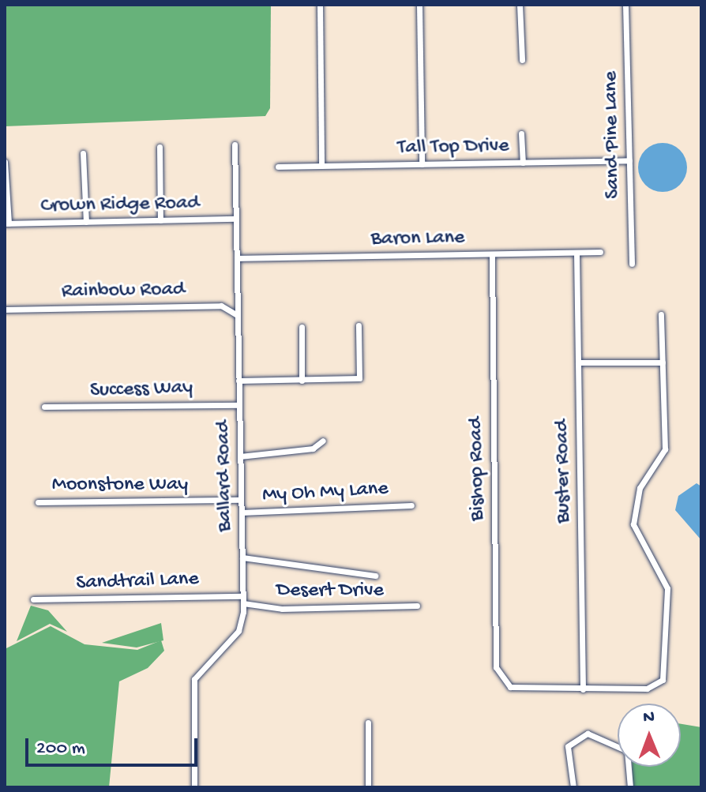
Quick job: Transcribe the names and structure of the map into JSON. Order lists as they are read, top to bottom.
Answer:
{
  "streets": {
    "street": [
      "Sand Pine Lane",
      "Tall Top Drive",
      "Crown Ridge Road",
      "Baron Lane",
      "Rainbow Road",
      "Success Way",
      "Bishop Road",
      "Buster Road",
      "Ballard Road",
      "Moonstone Way",
      "My Oh My Lane",
      "Sandtrail Lane",
      "Desert Drive"
    ]
  },
  "crossings": [
    ["Sand Pine Lane", "Tall Top Drive"],
    ["Crown Ridge Road", "Ballard Road"],
    ["Baron Lane", "Bishop Road"],
    ["Baron Lane", "Buster Road"],
    ["Baron Lane", "Ballard Road"],
    ["Rainbow Road", "Ballard Road"],
    ["Success Way", "Ballard Road"],
    ["Bishop Road", "Buster Road"],
    ["Ballard Road", "Moonstone Way"],
    ["Ballard Road", "My Oh My Lane"],
    ["Ballard Road", "Sandtrail Lane"],
    ["Ballard Road", "Desert Drive"],
    ["Sandtrail Lane", "Desert Drive"]
  ],
  "scale_bar": "200 m",
  "north": "top"
}
